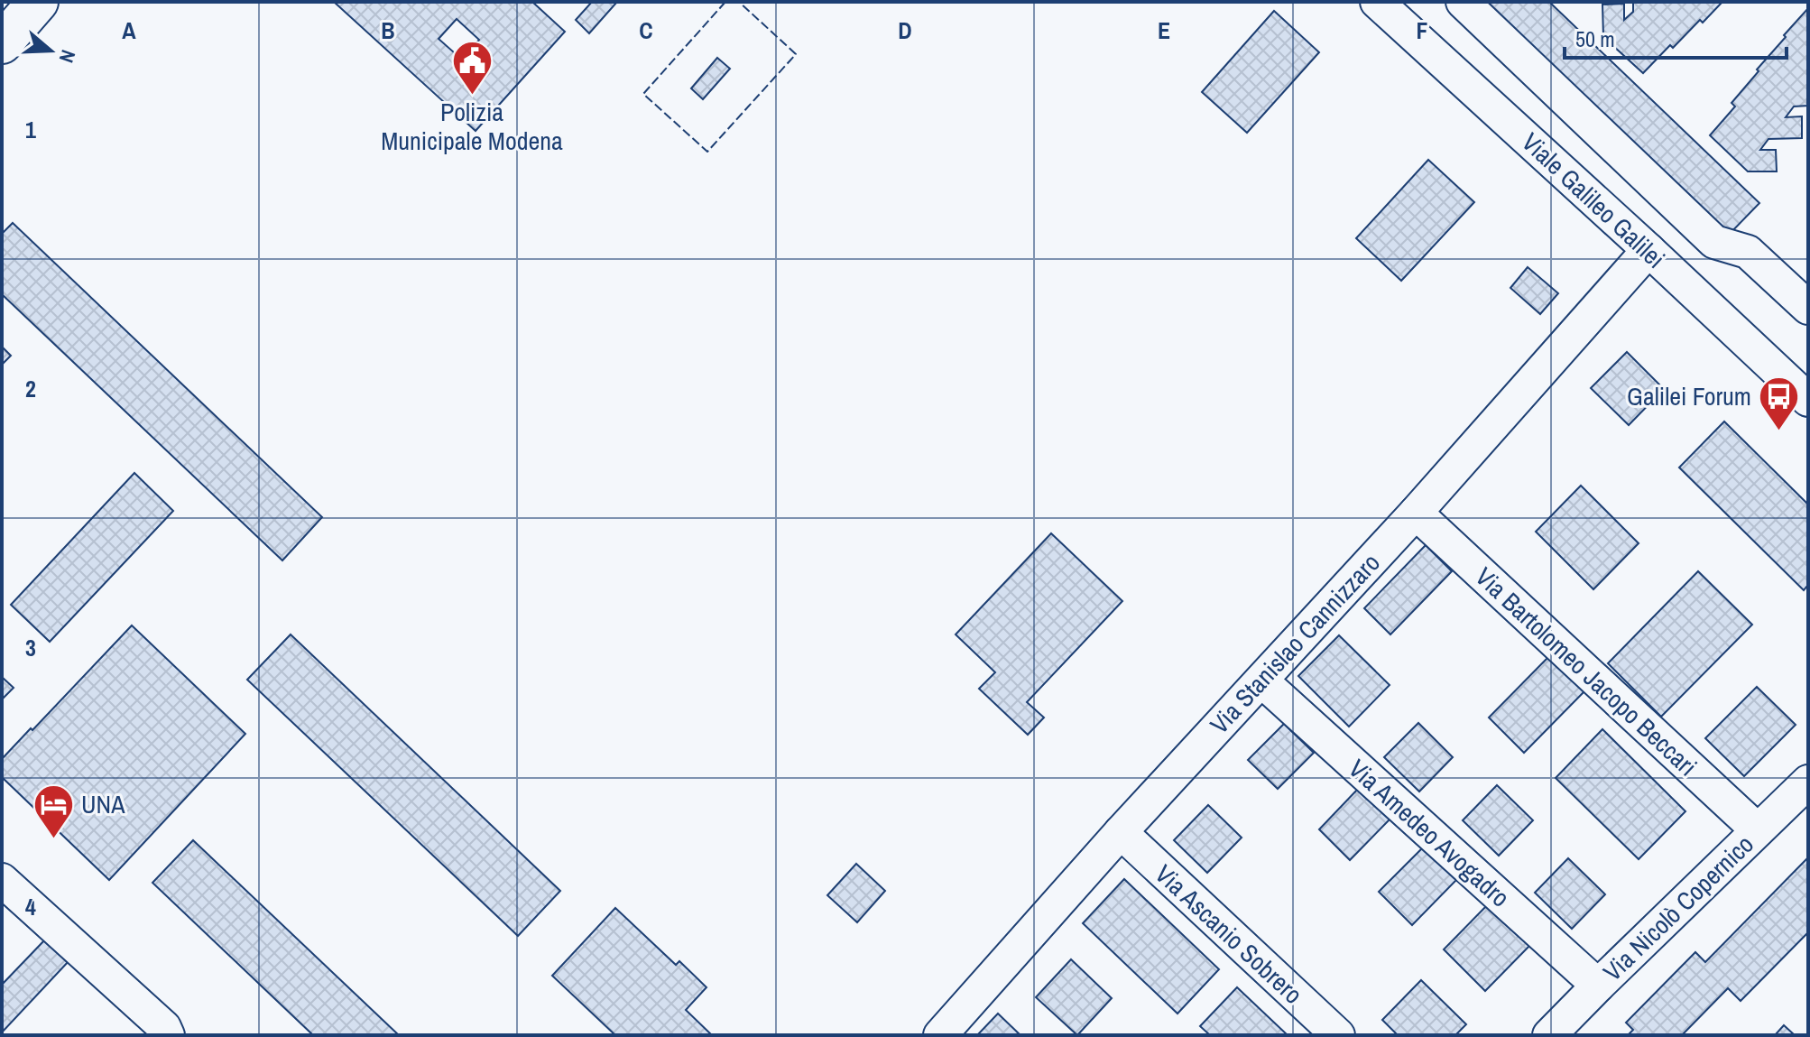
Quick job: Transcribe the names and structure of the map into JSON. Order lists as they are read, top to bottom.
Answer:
{
  "streets": {
    "street": [
      "Viale Galileo Galilei",
      "Via Stanislao Cannizzaro",
      "Via Bartolomeo Jacopo Beccari",
      "Via Amedeo Avogadro",
      "Via Nicolò Copernico",
      "Via Ascanio Sobrero"
    ]
  },
  "crossings": [
    ["Viale Galileo Galilei", "Via Stanislao Cannizzaro"],
    ["Via Stanislao Cannizzaro", "Via Bartolomeo Jacopo Beccari"],
    ["Via Stanislao Cannizzaro", "Via Amedeo Avogadro"],
    ["Via Stanislao Cannizzaro", "Via Ascanio Sobrero"],
    ["Via Bartolomeo Jacopo Beccari", "Via Nicolò Copernico"],
    ["Via Amedeo Avogadro", "Via Nicolò Copernico"]
  ],
  "places": {
    "public building": ["Polizia Municipale Modena"],
    "bus stop": ["Galilei Forum"],
    "hotel": ["UNA"]
  },
  "scale_bar": "50 m",
  "north": "right",
  "grid": {
    "columns": [
      "A",
      "B",
      "C",
      "D",
      "E",
      "F"
    ],
    "rows": [
      "1",
      "2",
      "3",
      "4"
    ]
  }
}
